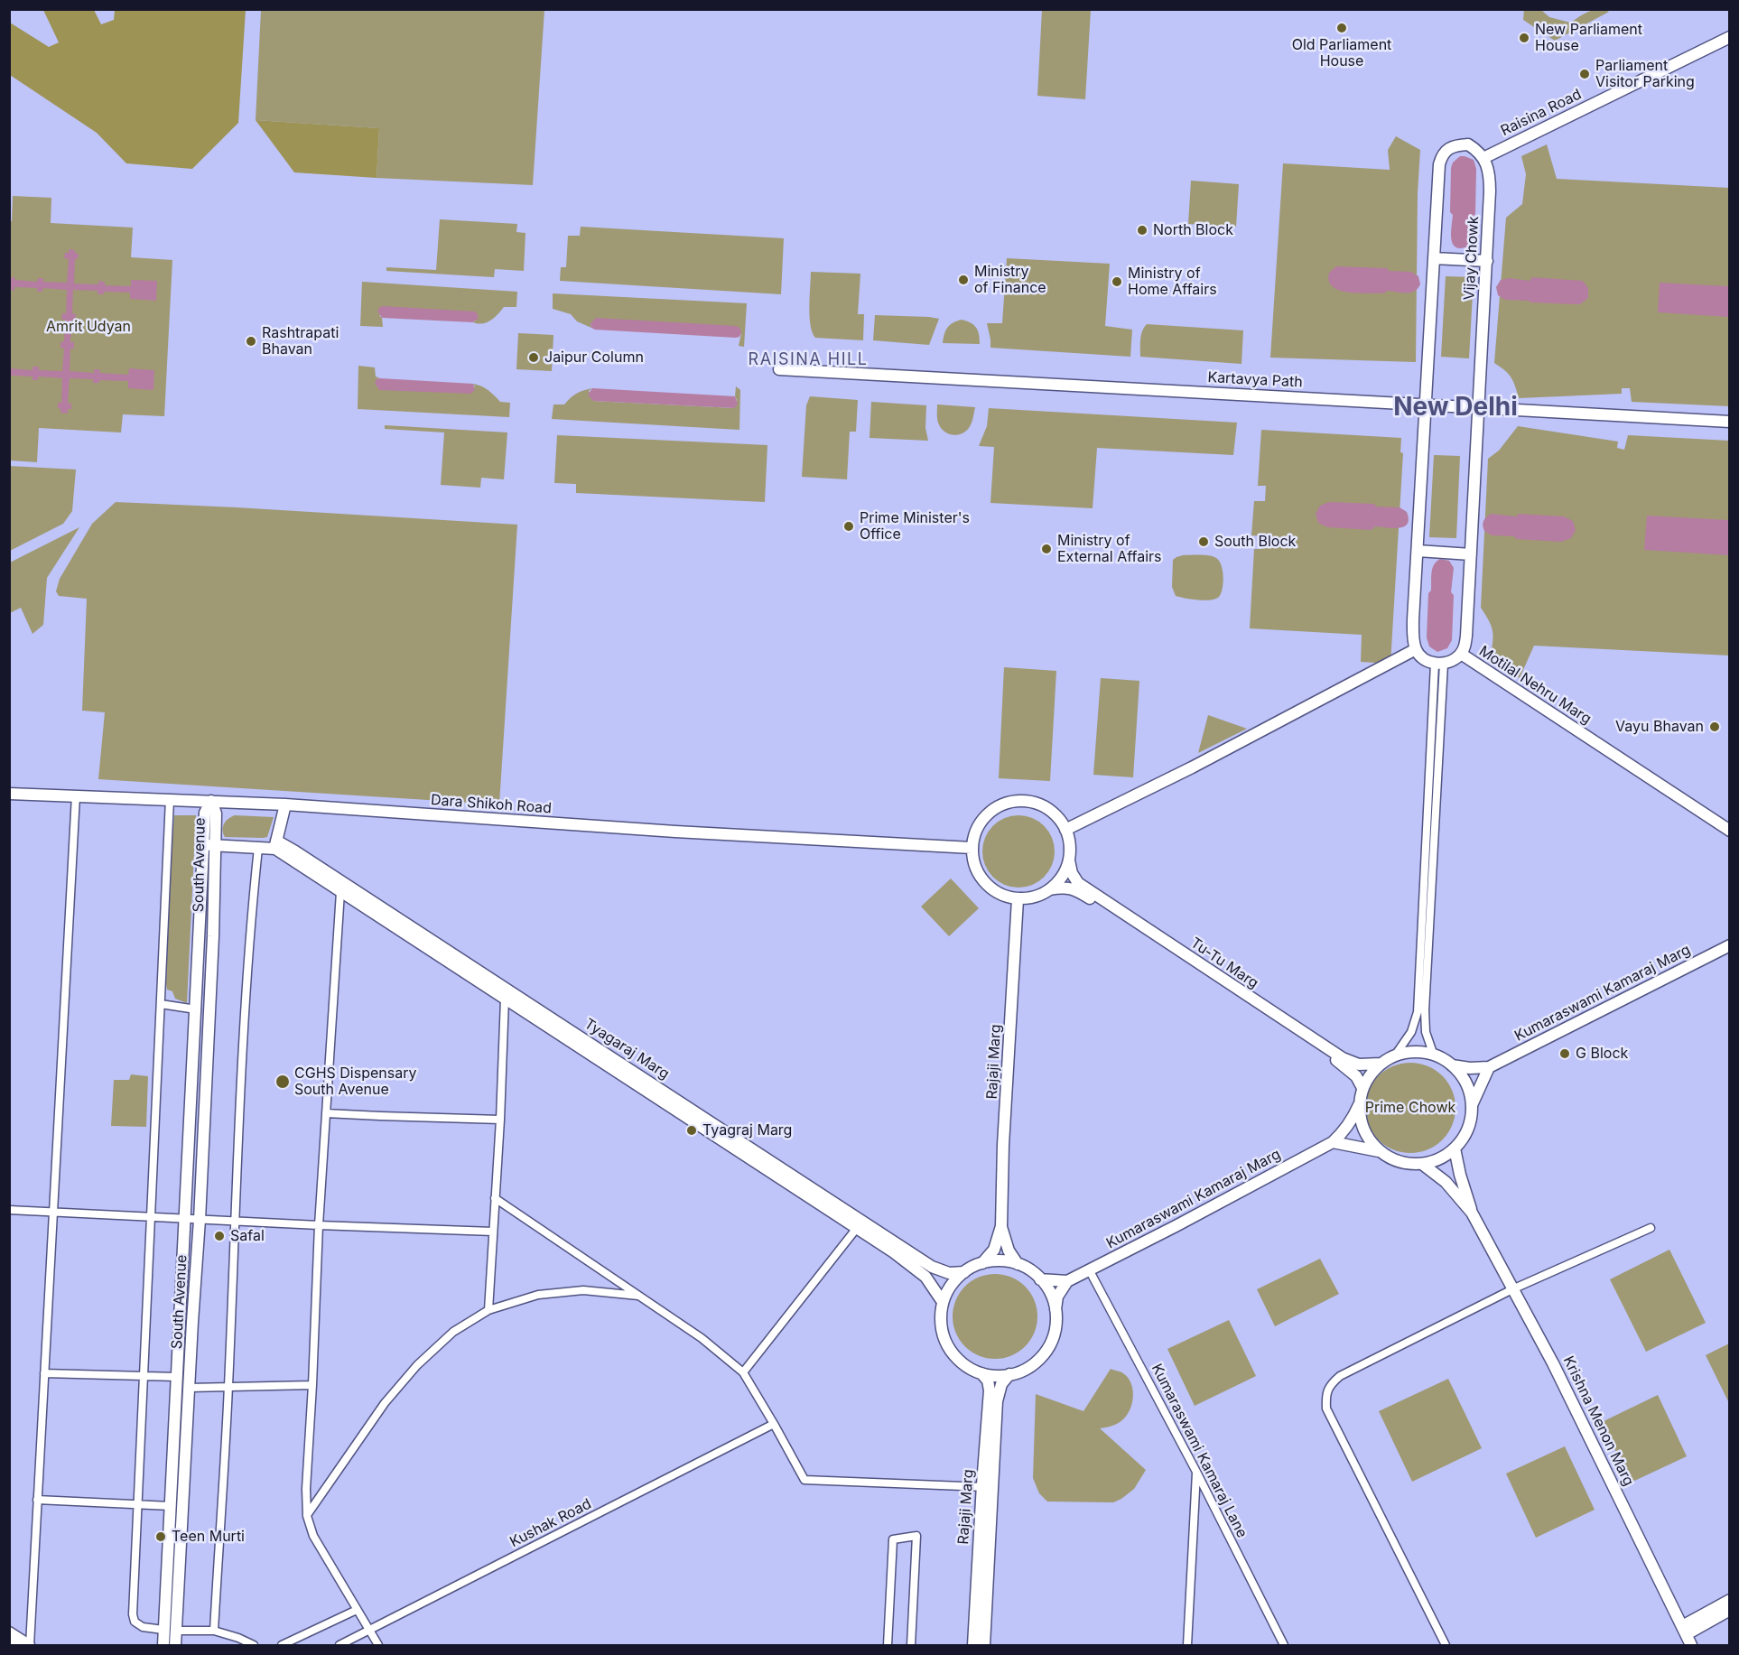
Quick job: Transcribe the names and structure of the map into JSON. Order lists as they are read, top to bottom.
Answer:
{
  "streets": {
    "main road": [
      "Raisina Road",
      "Vijay Chowk",
      "Kartavya Path",
      "Motilal Nehru Marg",
      "Dara Shikoh Road",
      "South Avenue",
      "Tu-Tu Marg",
      "Kumaraswami Kamaraj Marg",
      "Tyagaraj Marg",
      "Rajaji Marg",
      "Krishna Menon Marg"
    ],
    "street": ["Kumaraswami Kamaraj Lane", "Kushak Road"]
  },
  "crossings": [
    ["Raisina Road", "Vijay Chowk"],
    ["Vijay Chowk", "Kartavya Path"],
    ["Vijay Chowk", "Motilal Nehru Marg"],
    ["Dara Shikoh Road", "South Avenue"],
    ["Dara Shikoh Road", "Tu-Tu Marg"],
    ["Dara Shikoh Road", "Rajaji Marg"],
    ["South Avenue", "Tyagaraj Marg"],
    ["Tu-Tu Marg", "Kumaraswami Kamaraj Marg"],
    ["Tu-Tu Marg", "Rajaji Marg"],
    ["Tu-Tu Marg", "Krishna Menon Marg"],
    ["Kumaraswami Kamaraj Marg", "Krishna Menon Marg"],
    ["Kumaraswami Kamaraj Marg", "Kumaraswami Kamaraj Lane"],
    ["Tyagaraj Marg", "Rajaji Marg"]
  ],
  "districts": ["RAISINA HILL", "New Delhi"],
  "parks": ["Amrit Udyan", "Prime Chowk"],
  "places": [
    "Old Parliament House",
    "New Parliament House",
    "Parliament Visitor Parking",
    "North Block",
    "Ministry of Finance",
    "Ministry of Home Affairs",
    "Rashtrapati Bhavan",
    "Jaipur Column",
    "Prime Minister's Office",
    "South Block",
    "Ministry of External Affairs",
    "Vayu Bhavan",
    "G Block",
    "CGHS Dispensary South Avenue",
    "Tyagraj Marg",
    "Safal",
    "Teen Murti"
  ]
}
